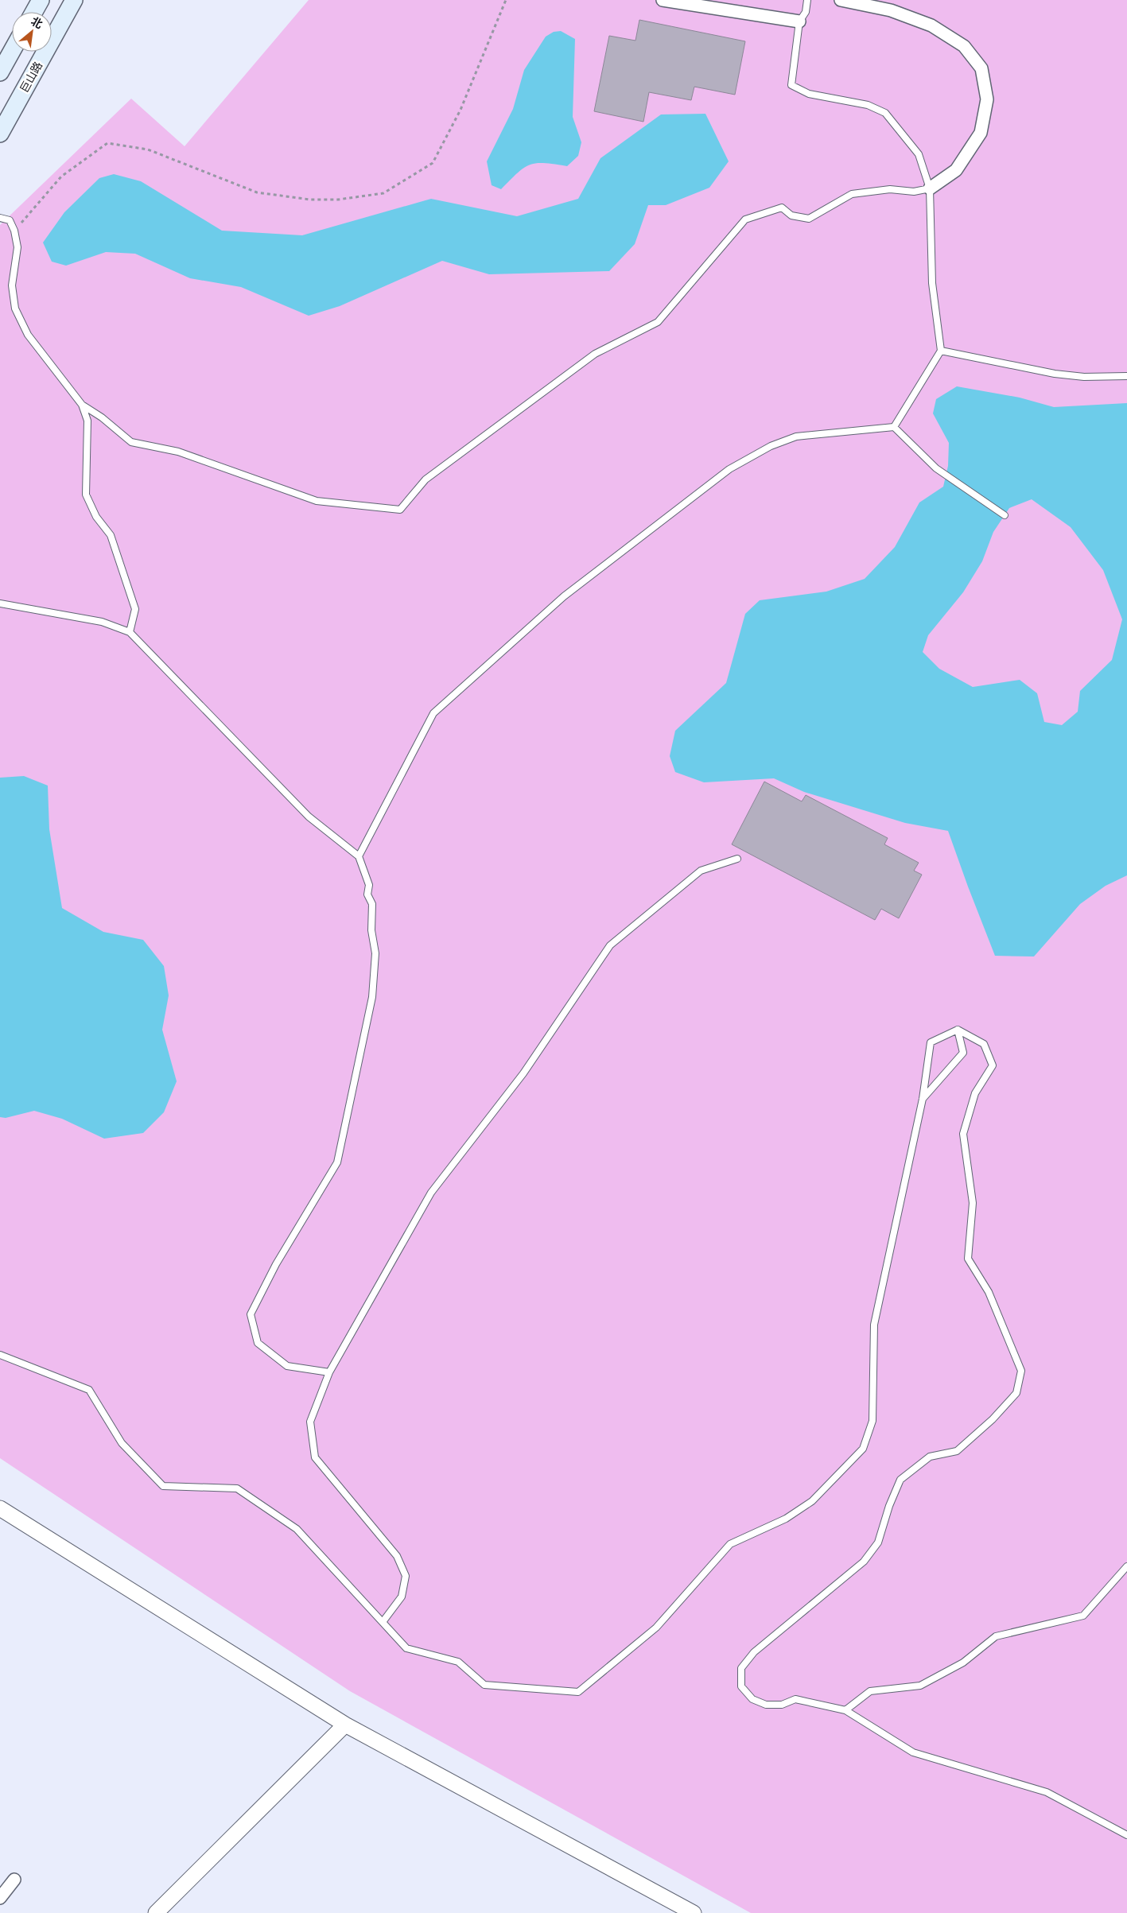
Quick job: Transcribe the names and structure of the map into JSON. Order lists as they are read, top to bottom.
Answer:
{
  "streets": {
    "main road": ["巨山路"]
  },
  "north": "top right"
}
